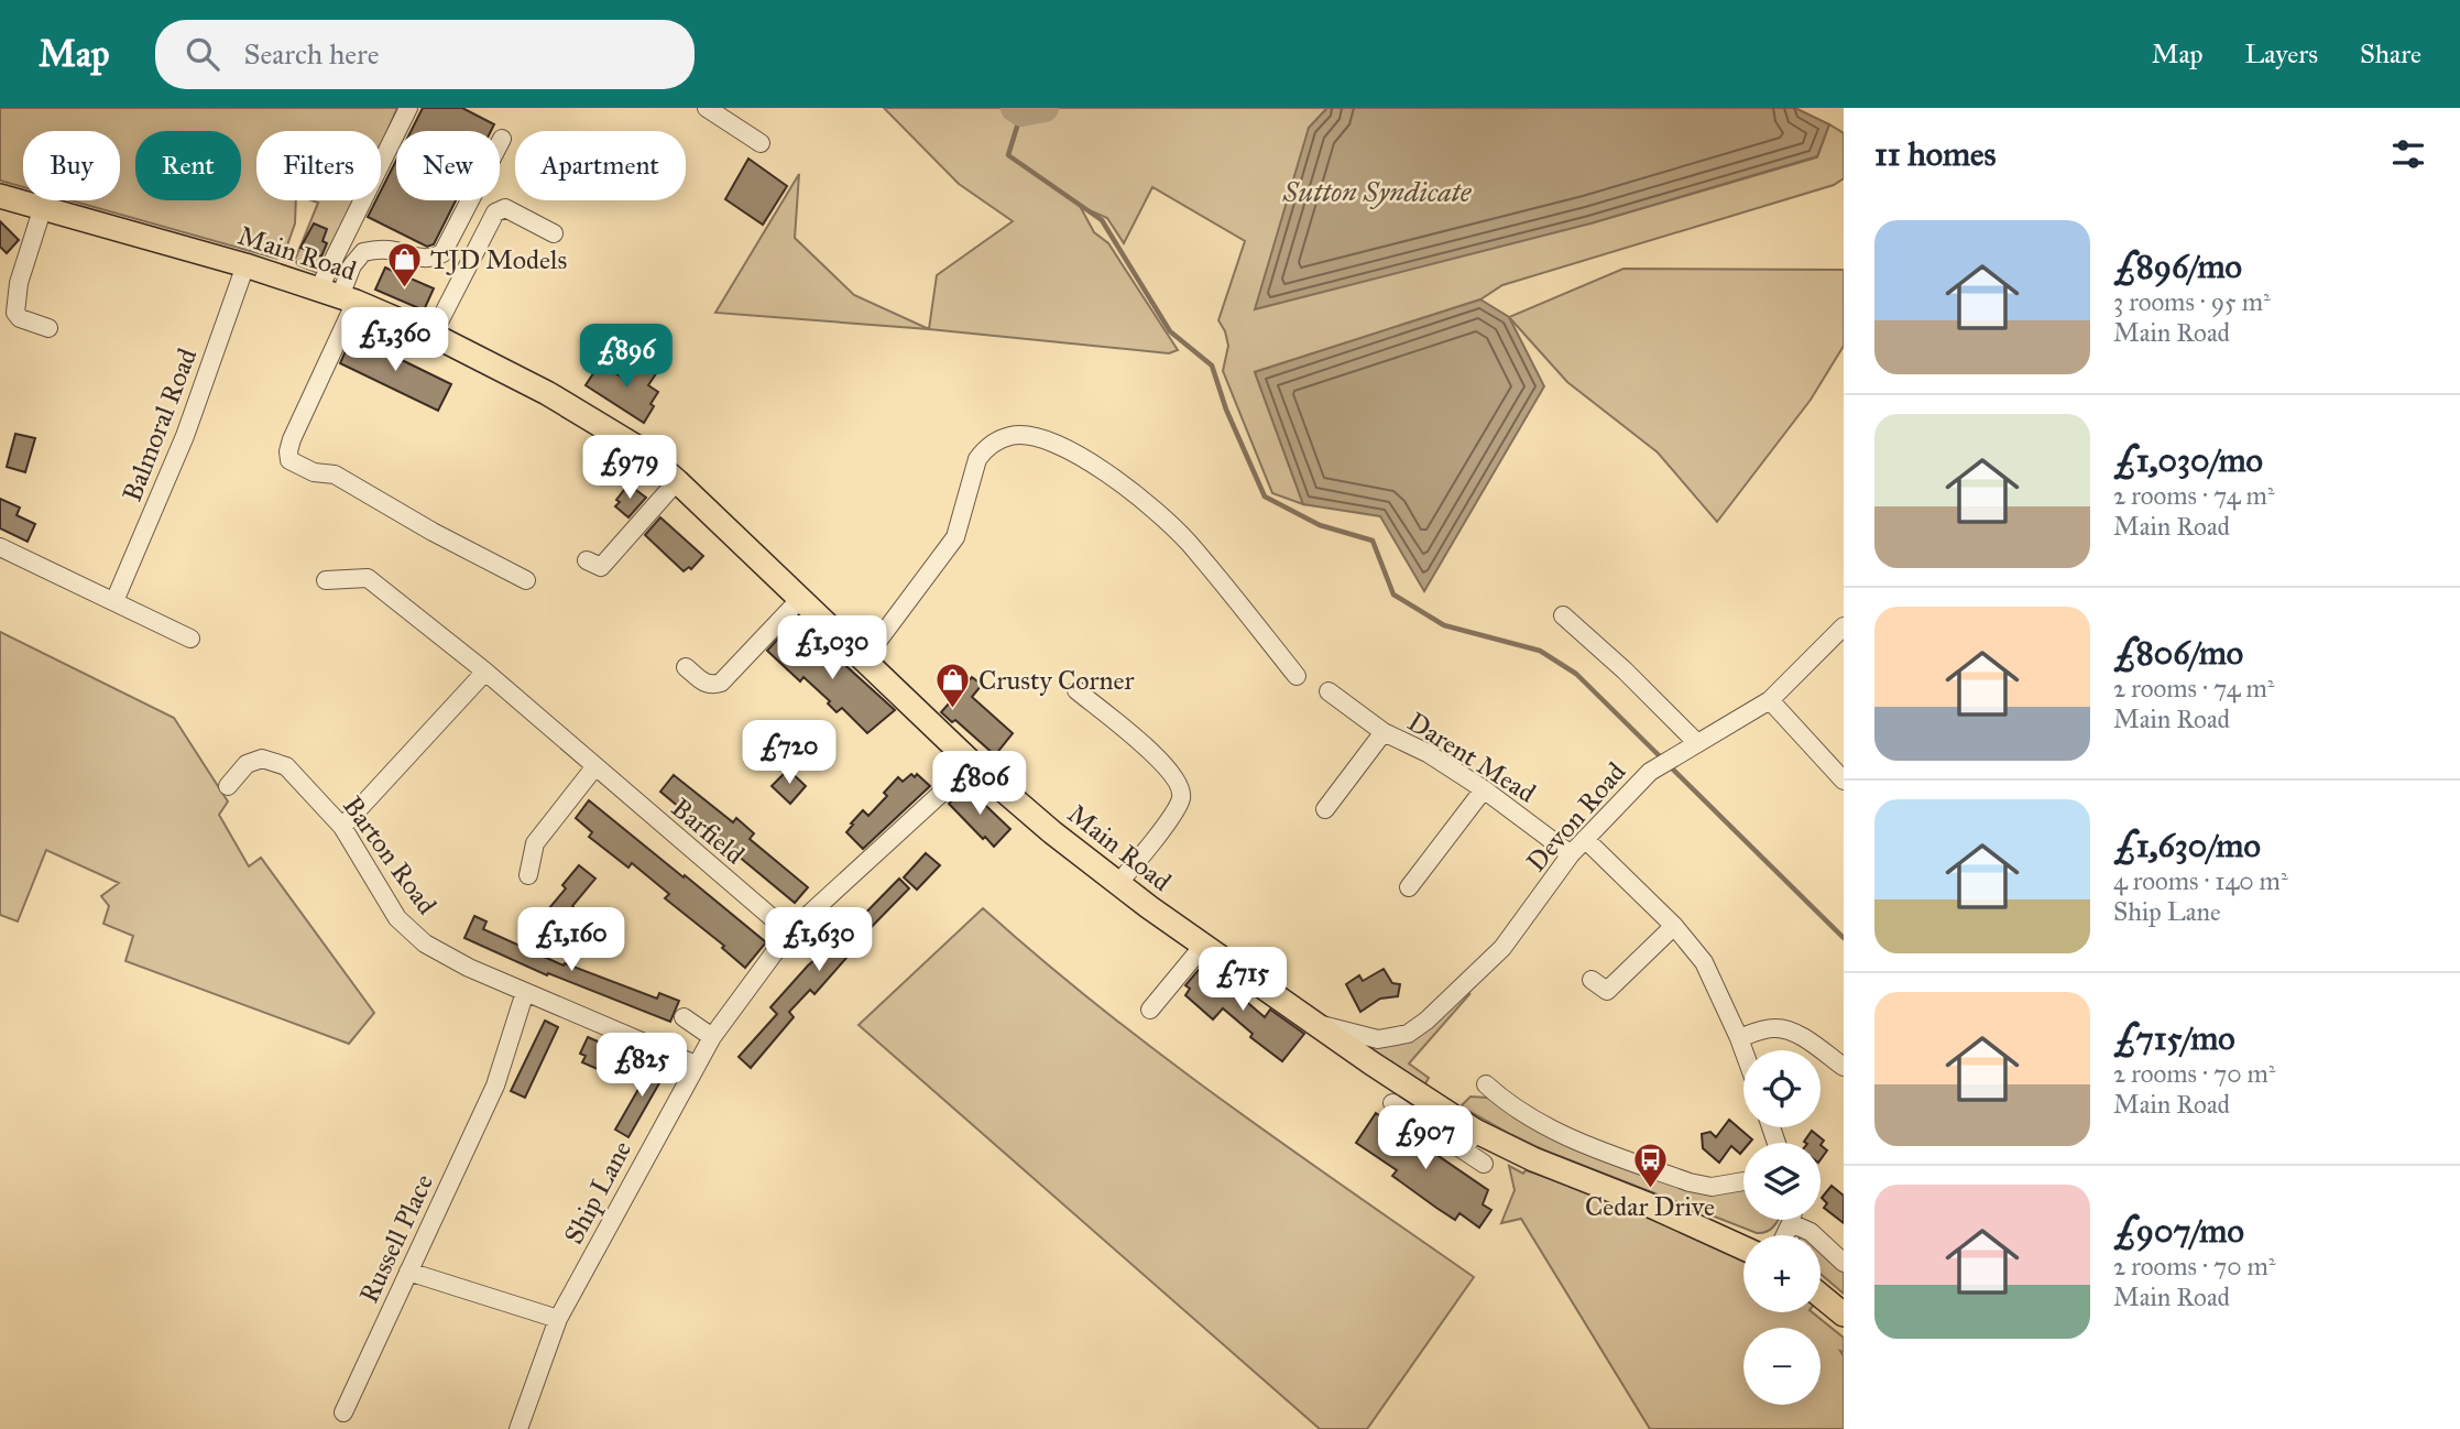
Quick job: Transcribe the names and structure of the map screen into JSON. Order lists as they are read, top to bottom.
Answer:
{
  "streets": {
    "main road": ["Main Road"],
    "street": [
      "Balmoral Road",
      "Darent Mead",
      "Devon Road",
      "Barfield",
      "Barton Road",
      "Ship Lane",
      "Russell Place"
    ]
  },
  "crossings": [
    ["Main Road", "Balmoral Road"],
    ["Main Road", "Devon Road"],
    ["Main Road", "Ship Lane"],
    ["Darent Mead", "Devon Road"],
    ["Barfield", "Ship Lane"],
    ["Barton Road", "Ship Lane"],
    ["Barton Road", "Russell Place"]
  ],
  "water": ["Sutton Syndicate"],
  "places": {
    "shop": ["TJD Models", "Crusty Corner"],
    "bus stop": ["Cedar Drive"]
  },
  "page": {
    "header": "Map",
    "search": "Search here",
    "nav": ["Map", "Layers", "Share"],
    "heading": "11 homes",
    "chip": [
      "Buy",
      "Rent",
      "Filters",
      "New",
      "Apartment"
    ],
    "list": [
      {
        "name": "£896/mo",
        "note": "3 rooms · 95 m² · Main Road"
      },
      {
        "name": "£1,030/mo",
        "note": "2 rooms · 74 m² · Main Road"
      },
      {
        "name": "£806/mo",
        "note": "2 rooms · 74 m² · Main Road"
      },
      {
        "name": "£1,630/mo",
        "note": "4 rooms · 140 m² · Ship Lane"
      },
      {
        "name": "£715/mo",
        "note": "2 rooms · 70 m² · Main Road"
      },
      {
        "name": "£907/mo",
        "note": "2 rooms · 70 m² · Main Road"
      }
    ],
    "price": [
      "£1,360",
      "£896",
      "£979",
      "£1,030",
      "£720",
      "£806",
      "£1,160",
      "£1,630",
      "£715",
      "£825",
      "£907"
    ],
    "map_buttons": ["+", "−"]
  }
}
